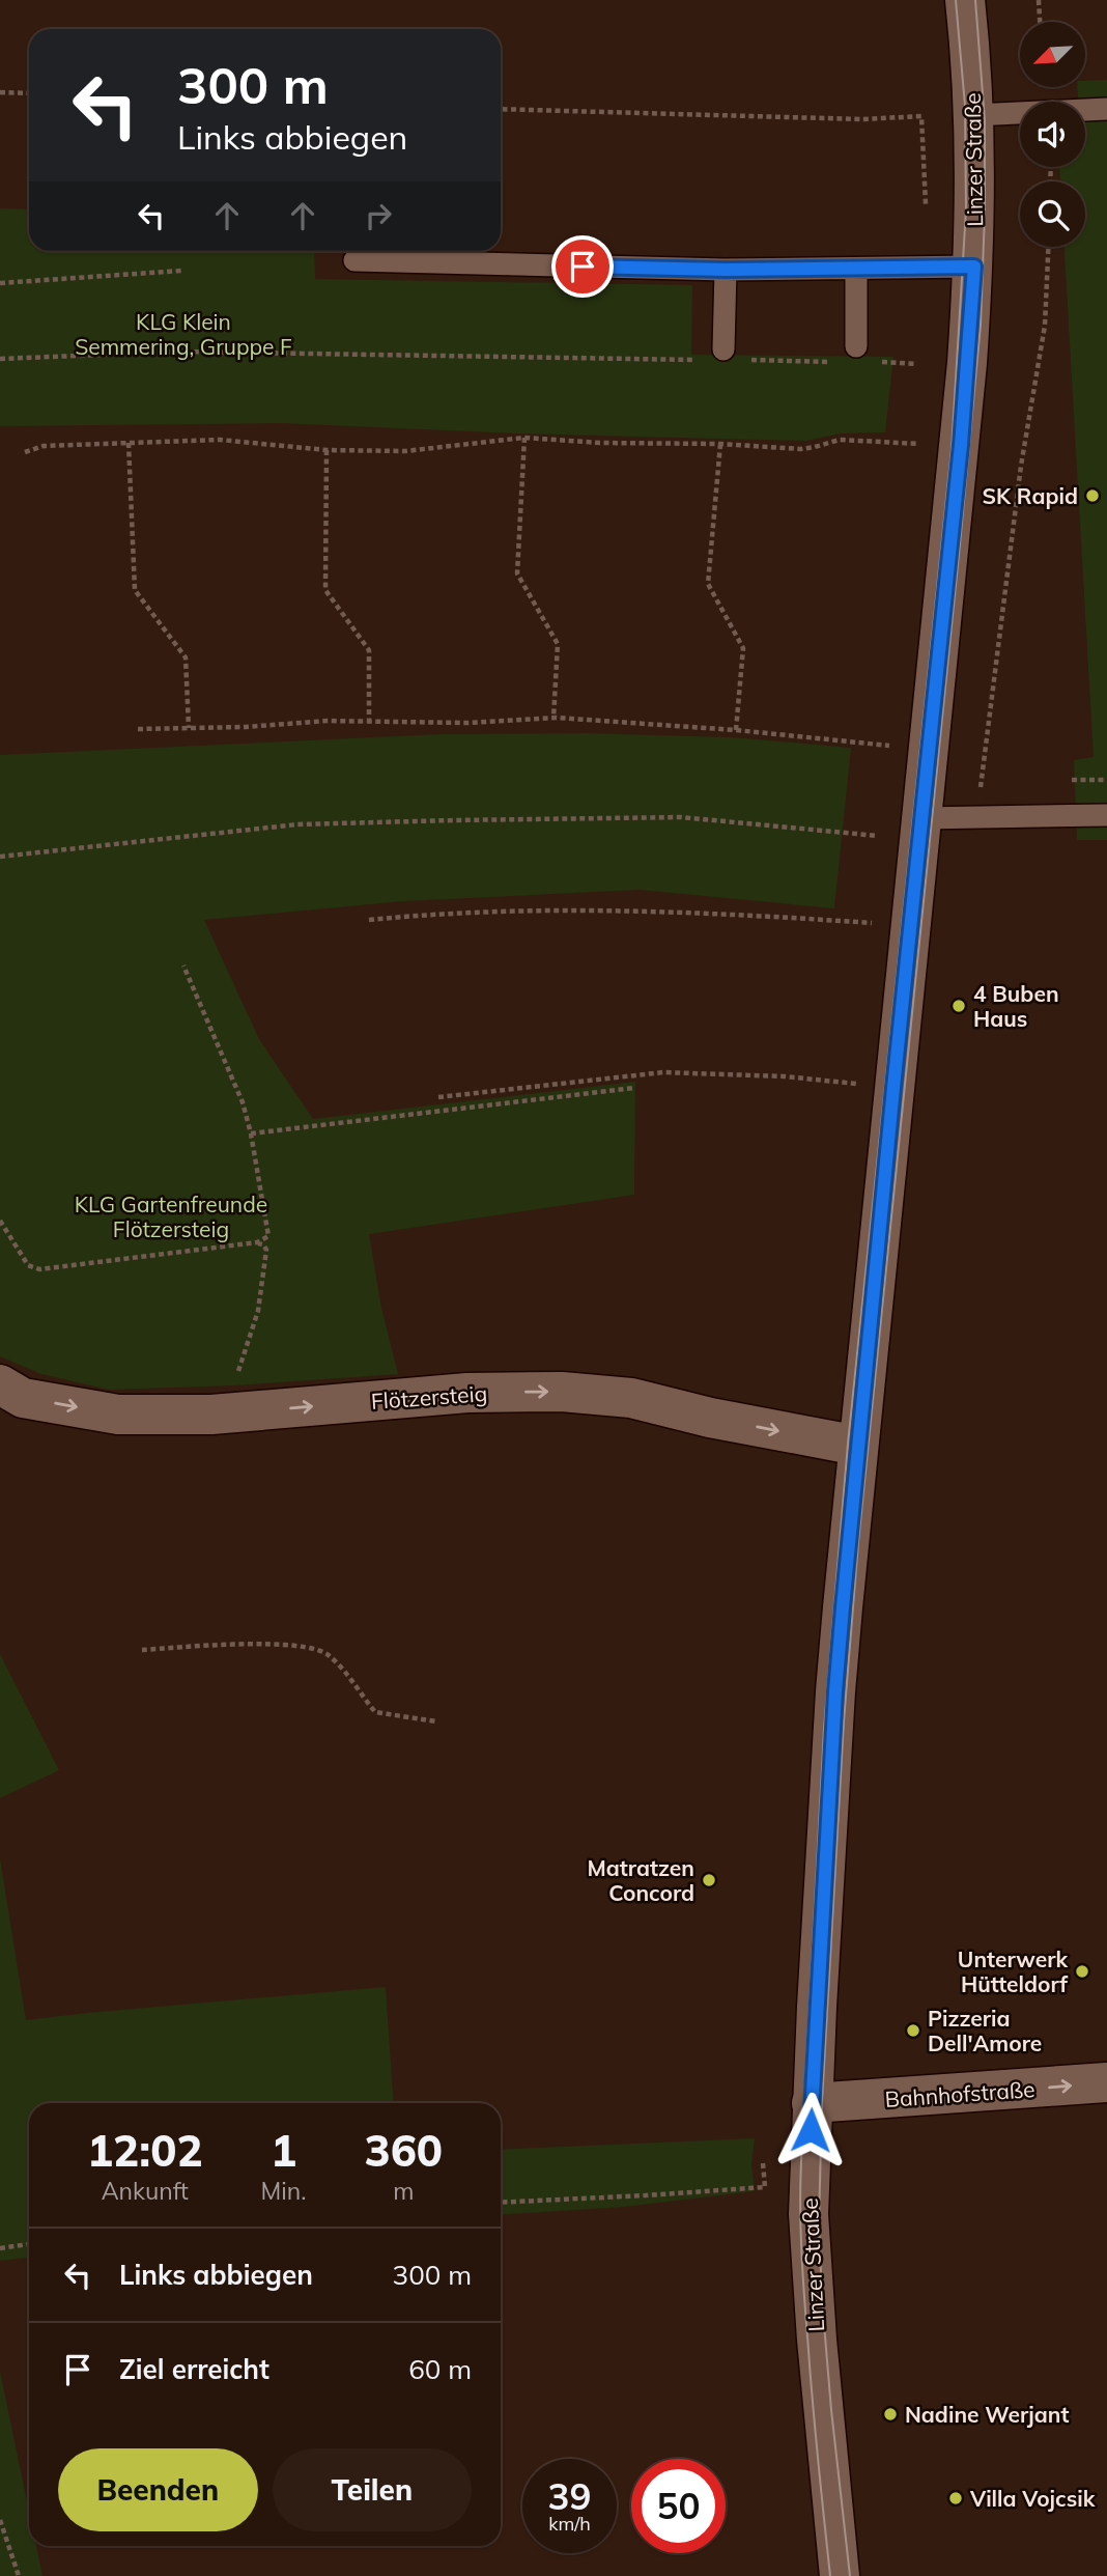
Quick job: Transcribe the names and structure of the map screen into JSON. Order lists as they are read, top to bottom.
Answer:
{
  "streets": {
    "main road": ["Linzer Straße", "Flötzersteig", "Bahnhofstraße"]
  },
  "crossings": [
    ["Linzer Straße", "Flötzersteig"],
    ["Linzer Straße", "Bahnhofstraße"]
  ],
  "one_way": ["Flötzersteig", "Bahnhofstraße"],
  "parks": ["KLG Klein Semmering, Gruppe F", "KLG Gartenfreunde Flötzersteig"],
  "places": [
    "SK Rapid",
    "4 Buben Haus",
    "Matratzen Concord",
    "Unterwerk Hütteldorf",
    "Pizzeria Dell'Amore",
    "Nadine Werjant",
    "Villa Vojcsik"
  ],
  "north": "bottom left",
  "page": {
    "turn": ["300 m", "Links abbiegen"],
    "eta": [
      "12:02",
      "Ankunft",
      "1",
      "Min.",
      "360",
      "m"
    ],
    "list": [
      {
        "name": "Links abbiegen",
        "value": "300 m"
      },
      {
        "name": "Ziel erreicht",
        "value": "60 m"
      }
    ],
    "buttons": ["Beenden", "Teilen"],
    "speed": "39 km/h",
    "limit": "50"
  }
}
